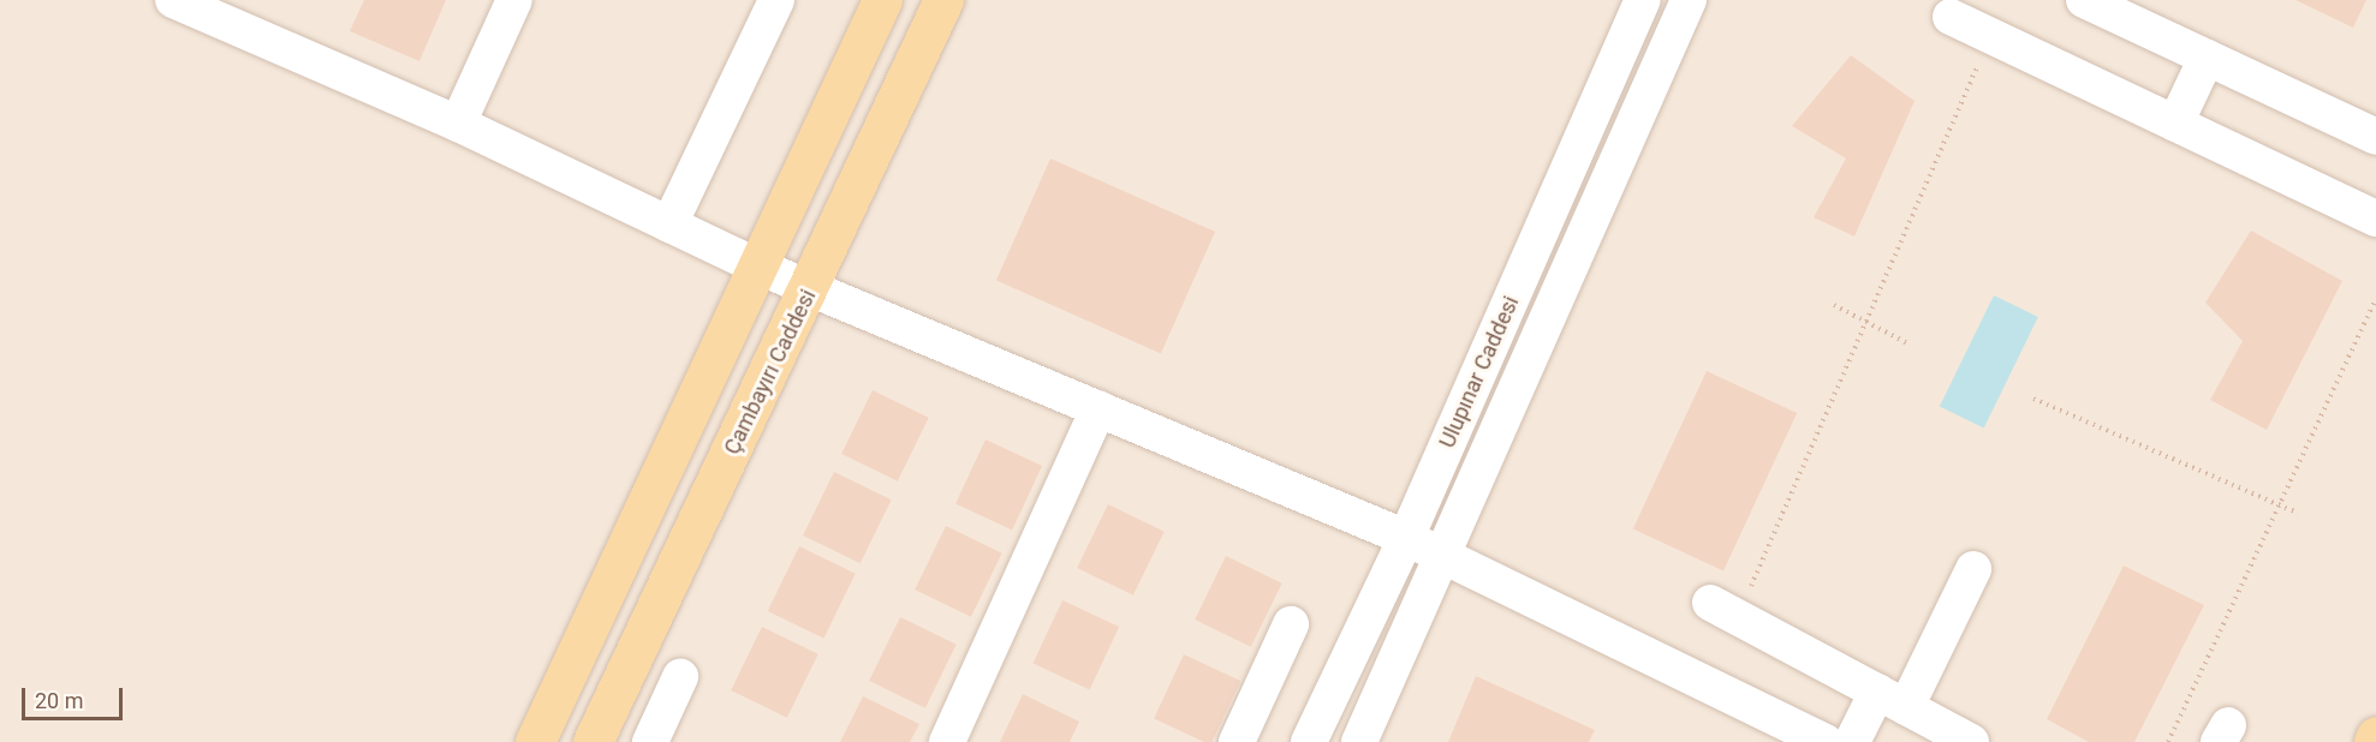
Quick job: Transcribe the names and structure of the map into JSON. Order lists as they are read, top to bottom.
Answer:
{
  "streets": {
    "main road": ["Çambayırı Caddesi"],
    "street": ["Ulupınar Caddesi"]
  },
  "scale_bar": "20 m"
}
